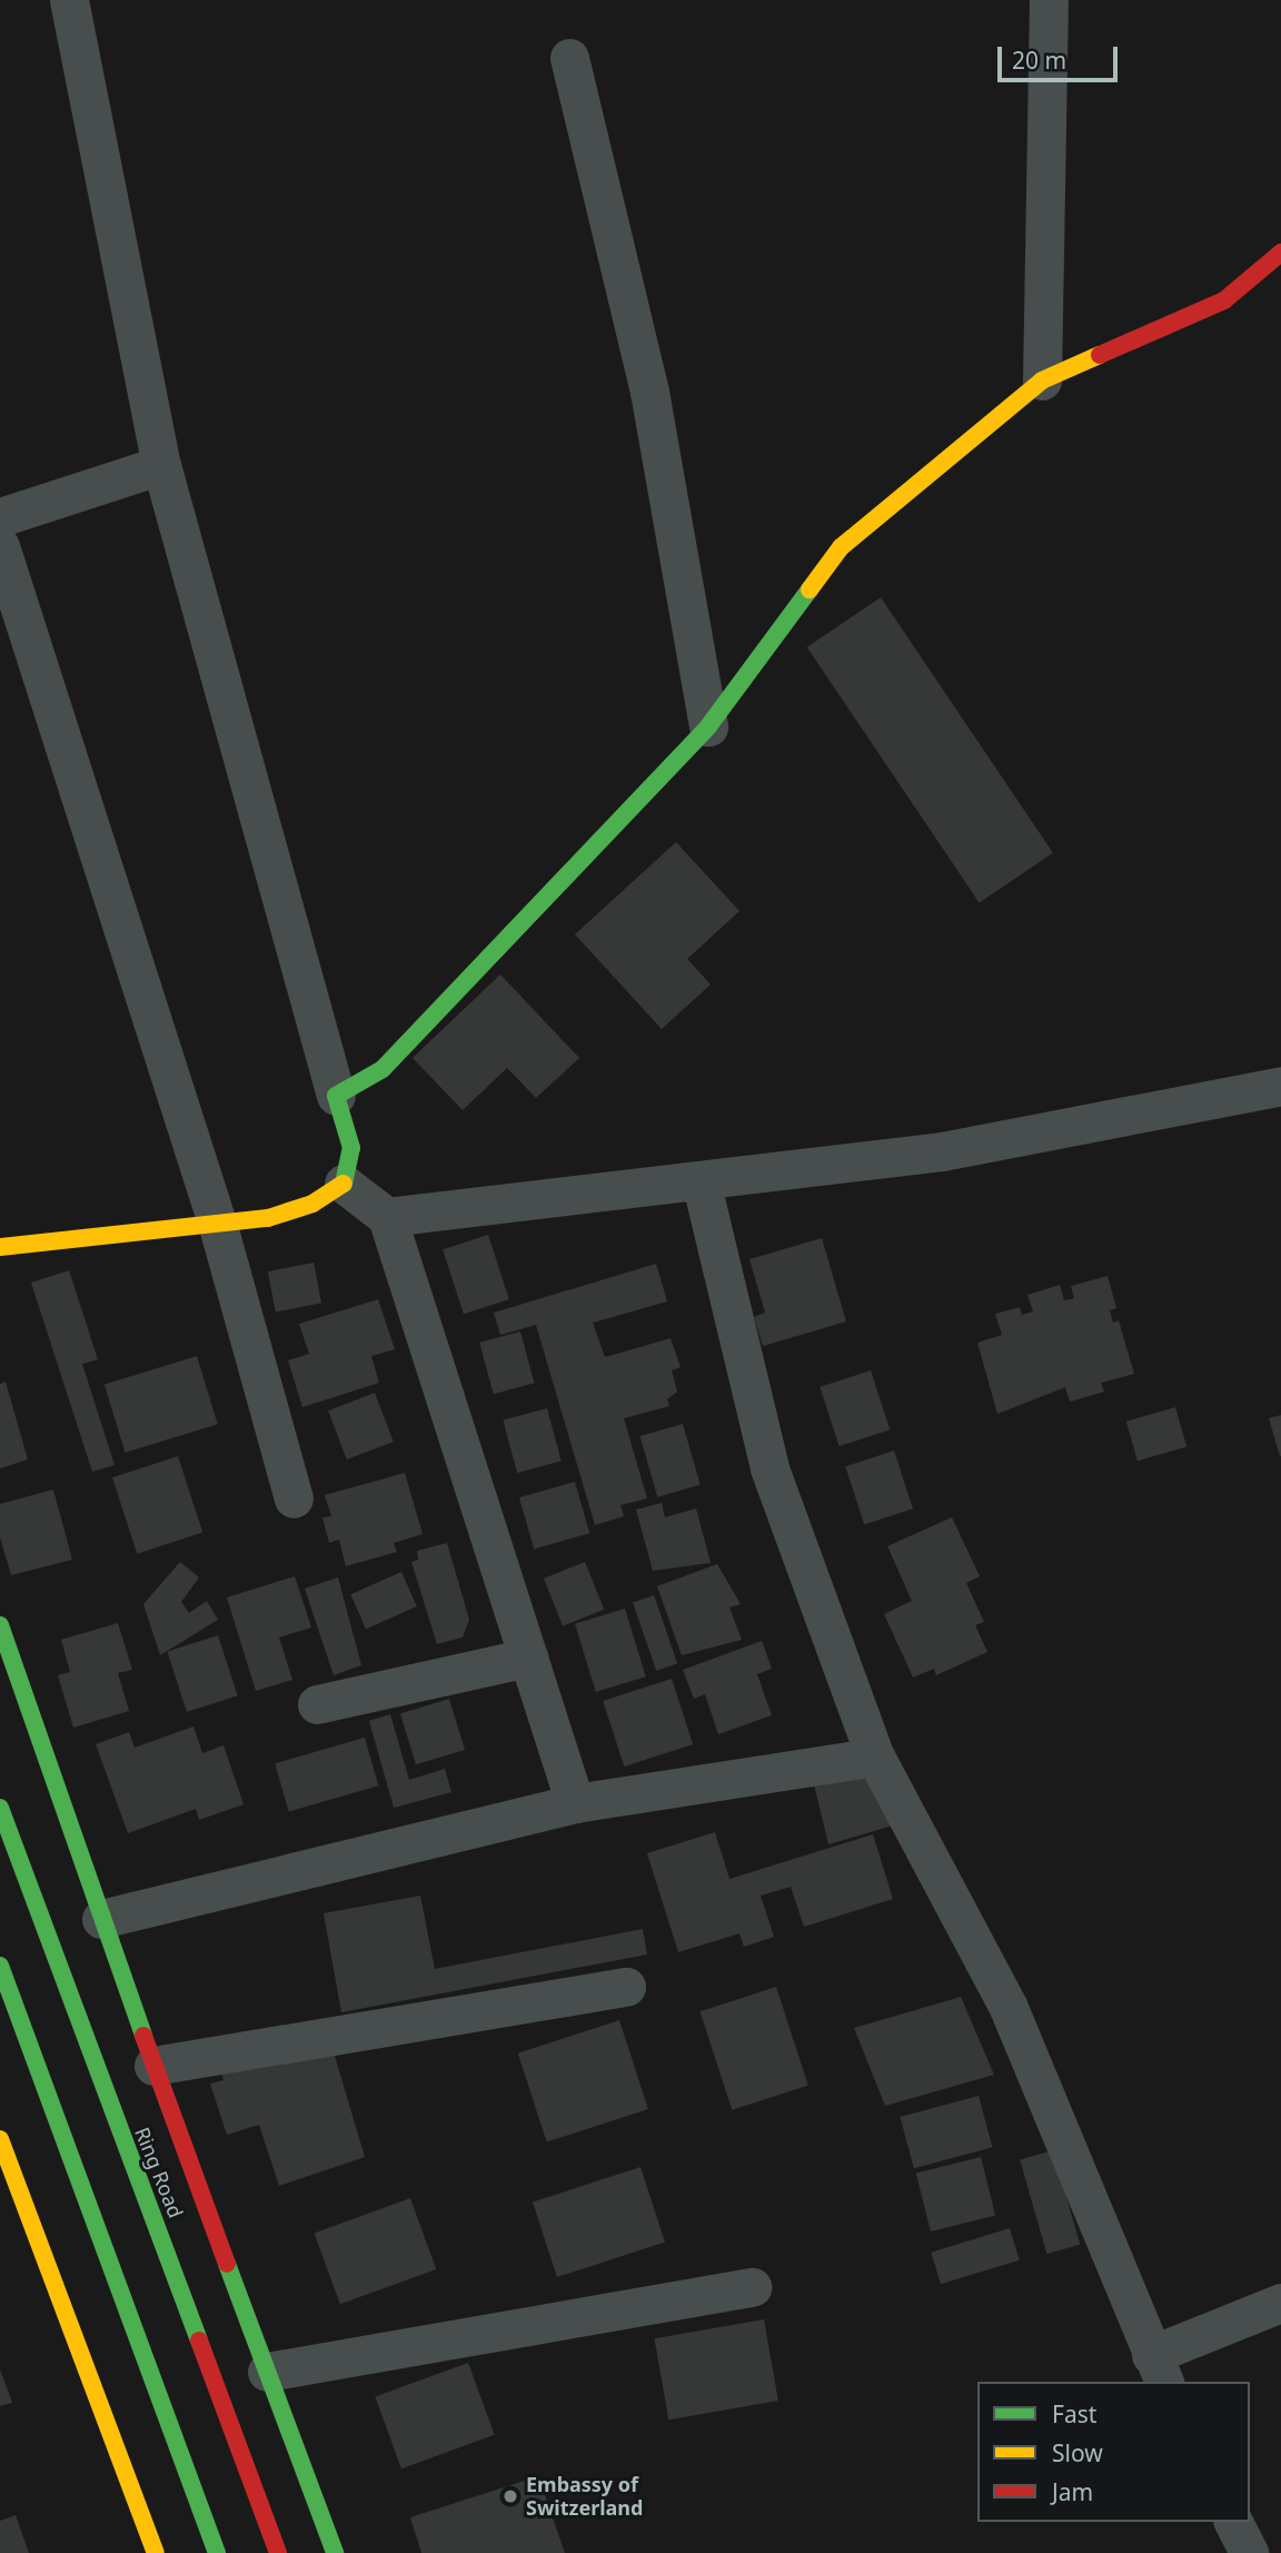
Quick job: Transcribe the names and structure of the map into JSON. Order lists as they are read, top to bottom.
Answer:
{
  "streets": {
    "main road": ["Ring Road"]
  },
  "places": ["Embassy of Switzerland"],
  "legend": ["Fast", "Slow", "Jam"],
  "scale_bar": "20 m"
}
